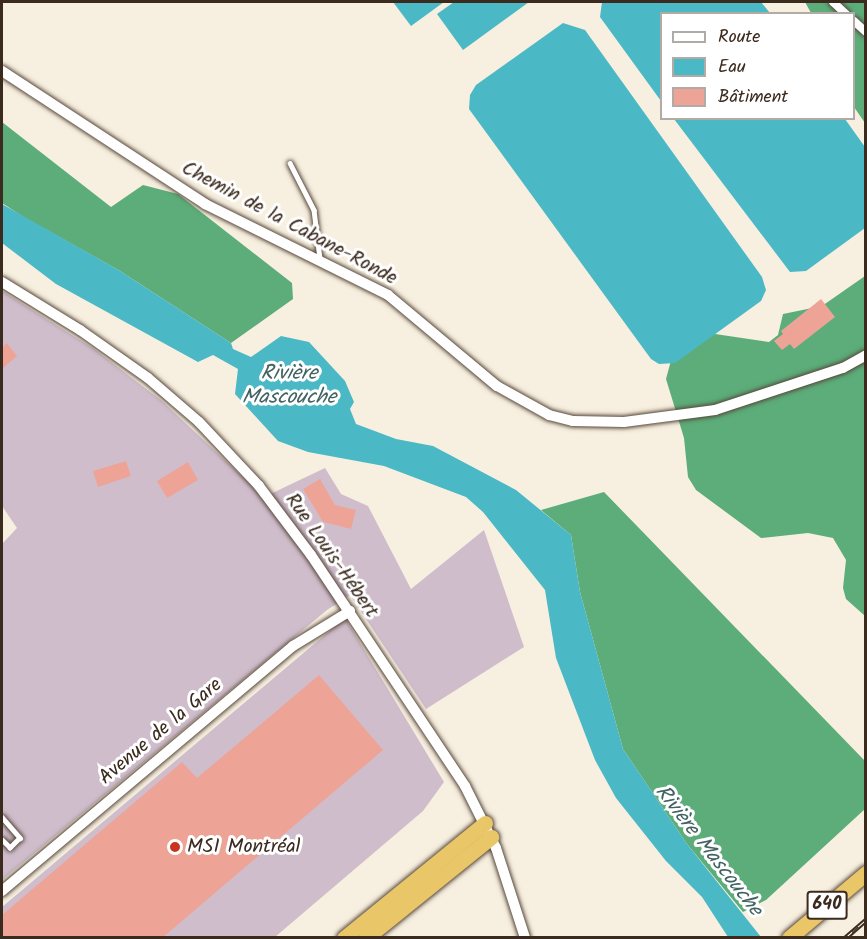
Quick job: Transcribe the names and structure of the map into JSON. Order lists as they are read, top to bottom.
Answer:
{
  "streets": {
    "highway": ["640"],
    "street": ["Chemin de la Cabane-Ronde", "Rue Louis-Hébert", "Avenue de la Gare"]
  },
  "crossings": [
    ["Rue Louis-Hébert", "Avenue de la Gare"]
  ],
  "water": ["Rivière Mascouche"],
  "places": ["MSI Montréal"],
  "legend": ["Route", "Eau", "Bâtiment"]
}
